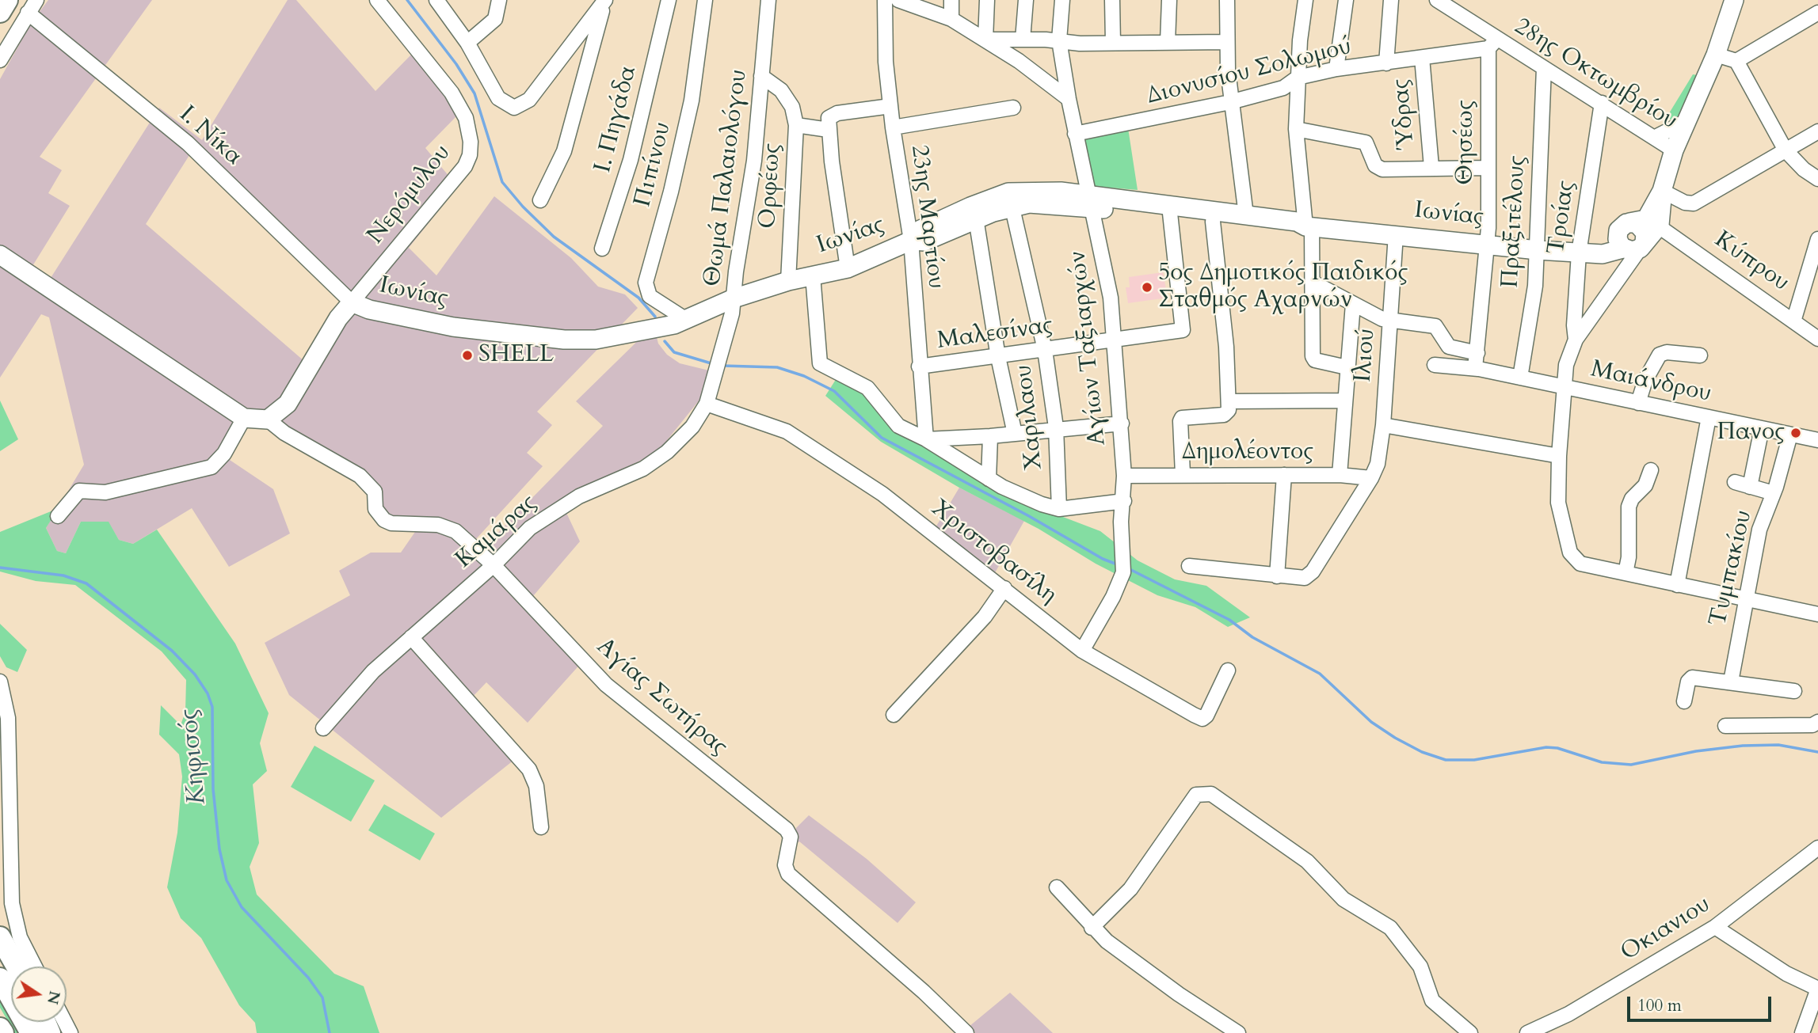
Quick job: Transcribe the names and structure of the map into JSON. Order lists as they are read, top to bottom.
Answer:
{
  "streets": {
    "main road": ["Ιωνίας"],
    "street": [
      "Διονυσίου Σολωμού",
      "28ης Οκτωμβρίου",
      "Ύδρας",
      "Ι. Πηγάδα",
      "Ι. Νίκα",
      "Θησέως",
      "Πιπίνου",
      "Θωμά Παλαιολόγου",
      "Ορφέως",
      "Νερόμυλου",
      "23ης Μαρτίου",
      "Τροίας",
      "Πραξιτέλους",
      "Κύπρου",
      "Μαλεσίνας",
      "Αγίων Ταξιαρχών",
      "Ιλιού",
      "Μαιάνδρου",
      "Χαριλαου",
      "Δημολέοντος",
      "Καμάρας",
      "Χριστοβασίλη",
      "Τυμπακίου",
      "Αγίας Σωτήρας",
      "Οκιανιου"
    ]
  },
  "crossings": [
    ["Διονυσίου Σολωμού", "28ης Οκτωμβρίου"],
    ["Διονυσίου Σολωμού", "Ύδρας"],
    ["Διονυσίου Σολωμού", "Θησέως"],
    ["Διονυσίου Σολωμού", "Αγίων Ταξιαρχών"],
    ["28ης Οκτωμβρίου", "Θησέως"],
    ["28ης Οκτωμβρίου", "Τροίας"],
    ["28ης Οκτωμβρίου", "Πραξιτέλους"],
    ["Ι. Νίκα", "Νερόμυλου"],
    ["Ι. Νίκα", "Ιωνίας"],
    ["Θησέως", "Ιωνίας"],
    ["Θησέως", "Μαιάνδρου"],
    ["Πιπίνου", "Ιωνίας"],
    ["Θωμά Παλαιολόγου", "Ιωνίας"],
    ["Θωμά Παλαιολόγου", "Καμάρας"],
    ["Ορφέως", "Ιωνίας"],
    ["Νερόμυλου", "Ιωνίας"],
    ["Ιωνίας", "23ης Μαρτίου"],
    ["Ιωνίας", "Τροίας"],
    ["Ιωνίας", "Πραξιτέλους"],
    ["Ιωνίας", "Μαλεσίνας"],
    ["Ιωνίας", "Αγίων Ταξιαρχών"],
    ["Ιωνίας", "Ιλιού"],
    ["Ιωνίας", "Χαριλαου"],
    ["Ιωνίας", "Αγίας Σωτήρας"],
    ["23ης Μαρτίου", "Μαλεσίνας"],
    ["Πραξιτέλους", "Μαιάνδρου"],
    ["Μαλεσίνας", "Αγίων Ταξιαρχών"],
    ["Μαλεσίνας", "Χαριλαου"],
    ["Αγίων Ταξιαρχών", "Δημολέοντος"],
    ["Αγίων Ταξιαρχών", "Χριστοβασίλη"],
    ["Ιλιού", "Δημολέοντος"],
    ["Μαιάνδρου", "Τυμπακίου"],
    ["Καμάρας", "Χριστοβασίλη"],
    ["Καμάρας", "Αγίας Σωτήρας"]
  ],
  "water": ["Κηφισός"],
  "places": ["5ος Δημοτικός Παιδικός Σταθμός Αχαρνών", "SHELL", "Πανος"],
  "scale_bar": "100 m",
  "north": "right"
}
